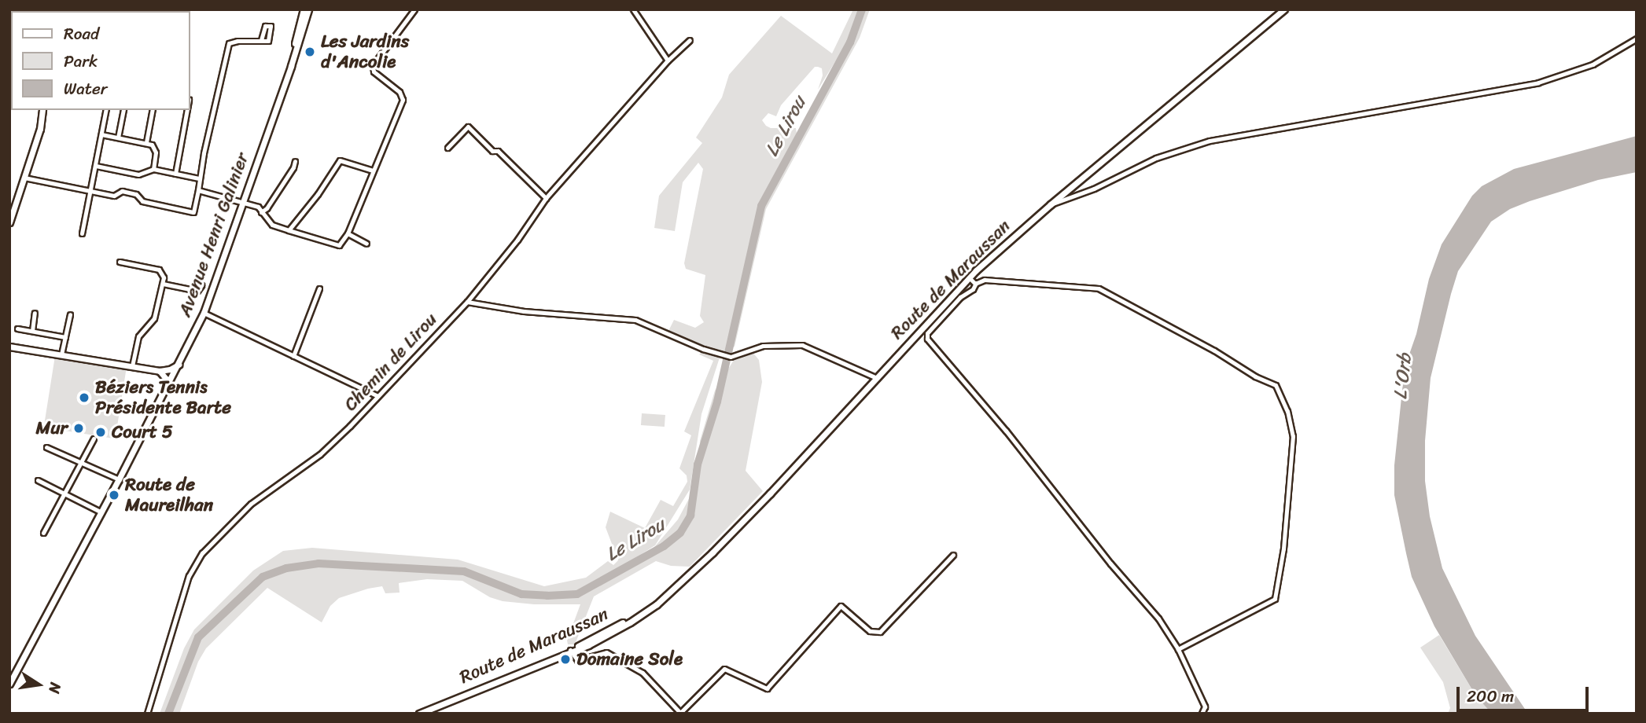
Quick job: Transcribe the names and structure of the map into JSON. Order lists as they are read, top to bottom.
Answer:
{
  "streets": {
    "main road": ["Avenue Henri Galinier", "Route de Maraussan"],
    "street": ["Chemin de Lirou"]
  },
  "water": ["Le Lirou", "L'Orb"],
  "places": [
    "Les Jardins d'Ancolie",
    "Béziers Tennis Présidente Barte",
    "Mur",
    "Court 5",
    "Route de Maureilhan",
    "Domaine Sole"
  ],
  "legend": ["Road", "Park", "Water"],
  "scale_bar": "200 m",
  "north": "right"
}
